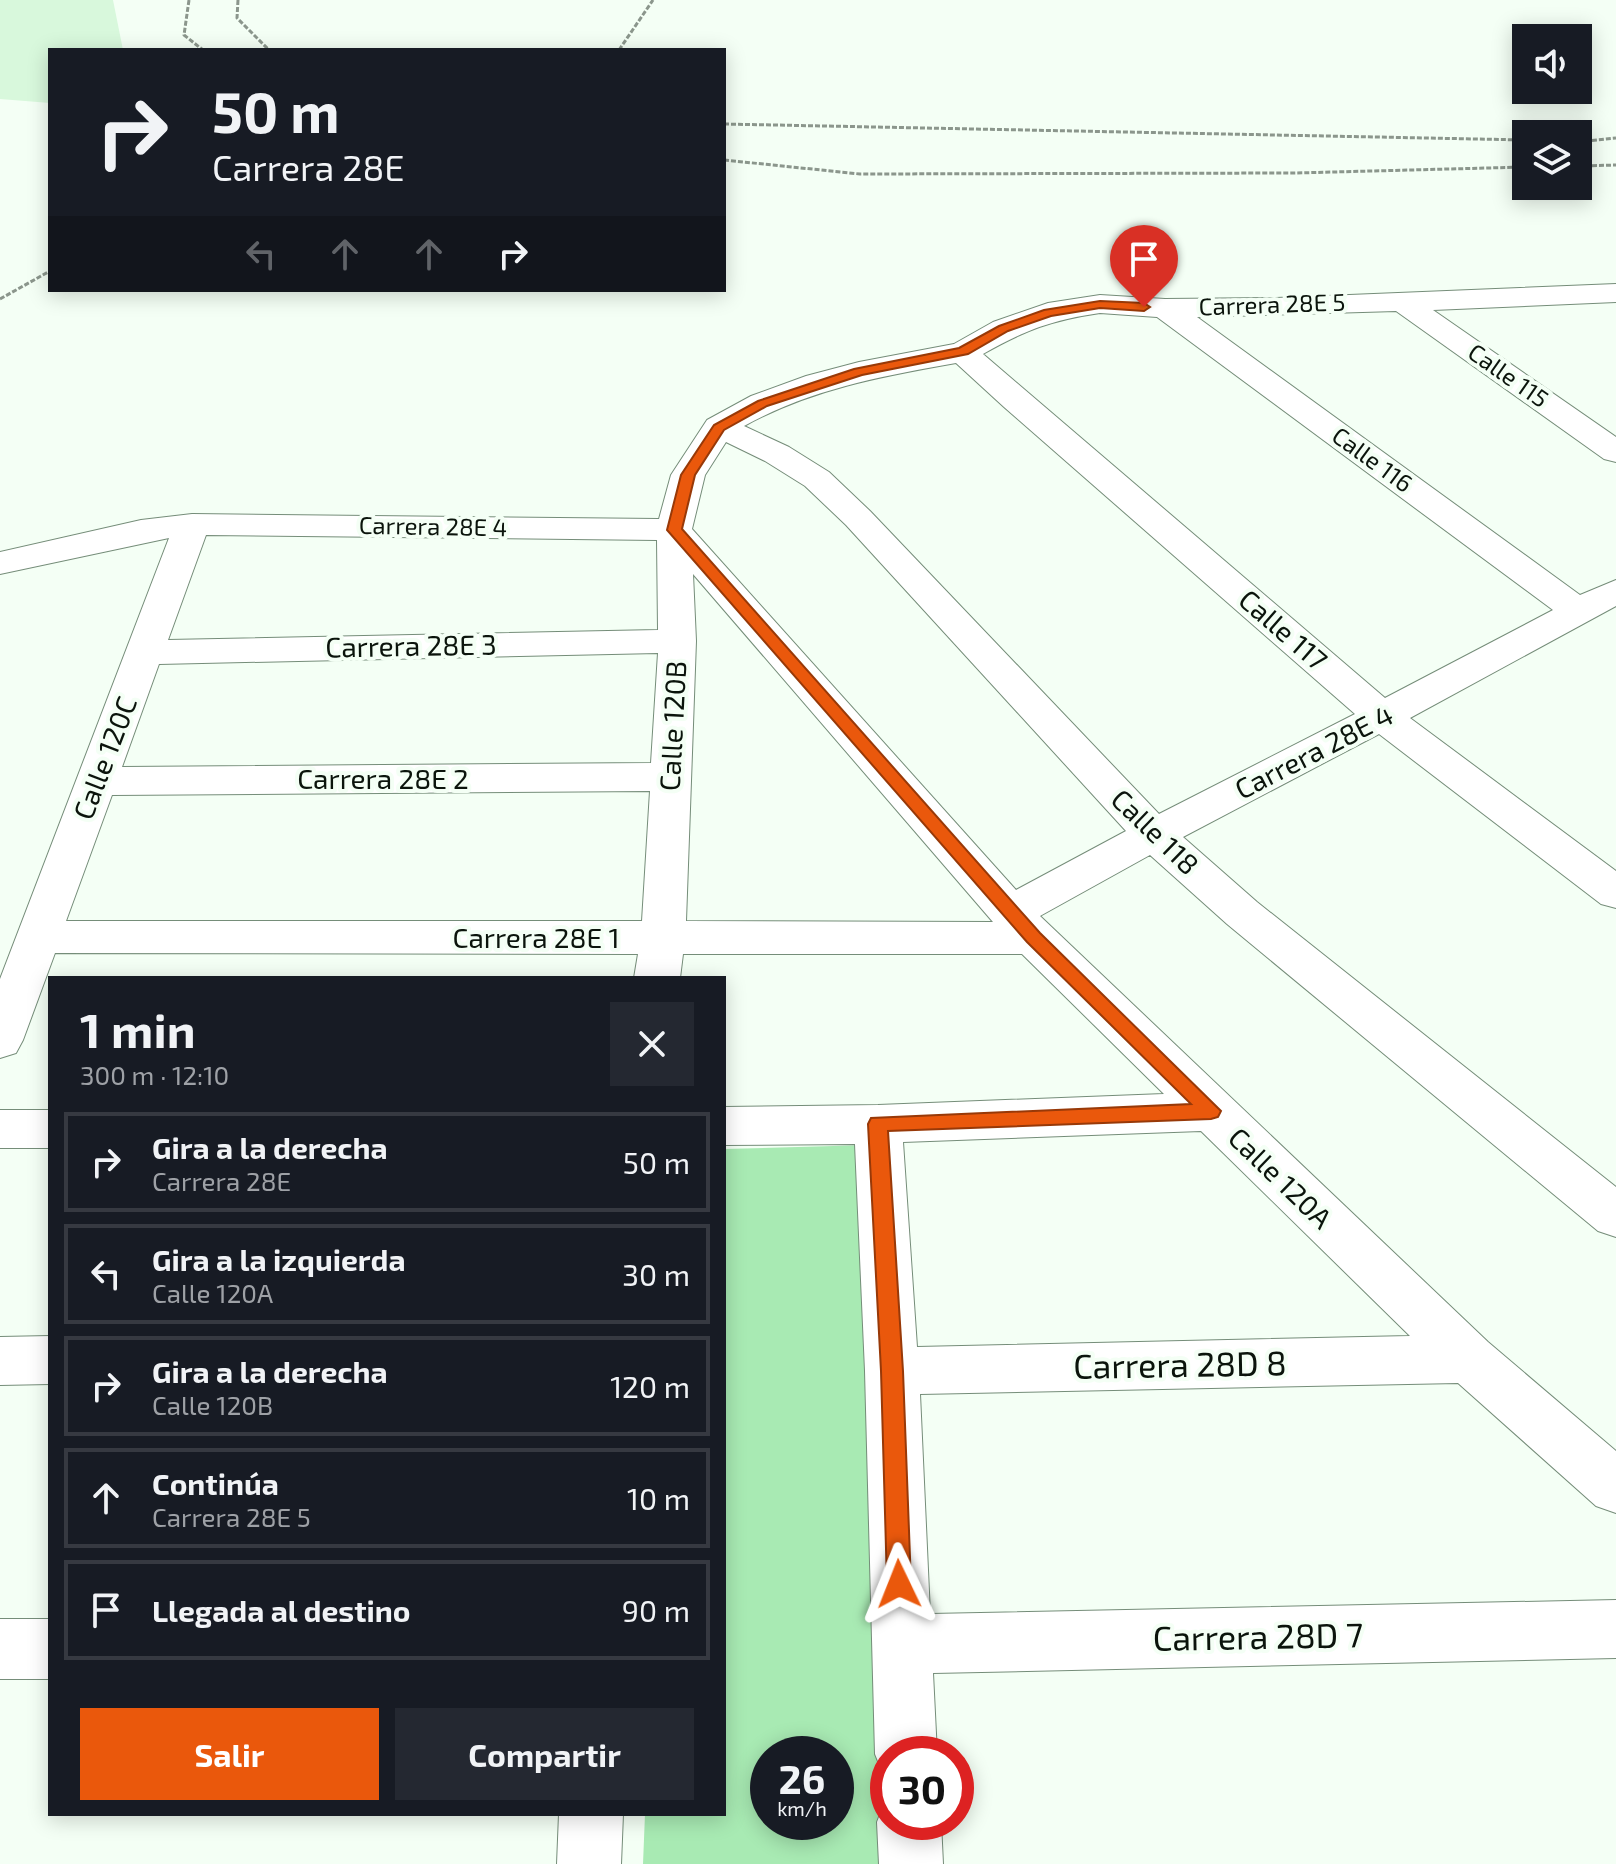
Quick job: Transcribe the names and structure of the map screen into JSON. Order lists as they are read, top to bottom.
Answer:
{
  "streets": {
    "street": [
      "Carrera 28E 5",
      "Calle 115",
      "Calle 116",
      "Carrera 28E 4",
      "Calle 117",
      "Carrera 28E 3",
      "Calle 120B",
      "Calle 120C",
      "Carrera 28E 2",
      "Calle 118",
      "Carrera 28E 1",
      "Calle 120A",
      "Carrera 28D 8",
      "Carrera 28D 7"
    ]
  },
  "crossings": [
    ["Carrera 28E 5", "Calle 115"],
    ["Carrera 28E 5", "Calle 116"],
    ["Carrera 28E 5", "Calle 117"],
    ["Carrera 28E 5", "Calle 120B"],
    ["Carrera 28E 5", "Calle 118"],
    ["Calle 116", "Carrera 28E 4"],
    ["Carrera 28E 4", "Calle 117"],
    ["Carrera 28E 4", "Calle 120B"],
    ["Carrera 28E 4", "Calle 120C"],
    ["Carrera 28E 4", "Calle 118"],
    ["Carrera 28E 4", "Carrera 28E 1"],
    ["Carrera 28E 4", "Calle 120A"],
    ["Carrera 28E 3", "Calle 120B"],
    ["Carrera 28E 3", "Calle 120C"],
    ["Calle 120B", "Carrera 28E 2"],
    ["Calle 120B", "Carrera 28E 1"],
    ["Calle 120B", "Calle 120A"],
    ["Calle 120C", "Carrera 28E 2"],
    ["Calle 120C", "Carrera 28E 1"],
    ["Carrera 28E 1", "Calle 120A"],
    ["Calle 120A", "Carrera 28D 8"]
  ],
  "page": {
    "turn": ["50 m", "Carrera 28E"],
    "heading": ["1 min", "300 m · 12:10"],
    "list": [
      {
        "name": "Gira a la derecha",
        "note": "Carrera 28E",
        "value": "50 m"
      },
      {
        "name": "Gira a la izquierda",
        "note": "Calle 120A",
        "value": "30 m"
      },
      {
        "name": "Gira a la derecha",
        "note": "Calle 120B",
        "value": "120 m"
      },
      {
        "name": "Continúa",
        "note": "Carrera 28E 5",
        "value": "10 m"
      },
      {
        "name": "Llegada al destino",
        "value": "90 m"
      }
    ],
    "buttons": ["Salir", "Compartir"],
    "speed": "26 km/h",
    "limit": "30"
  }
}
